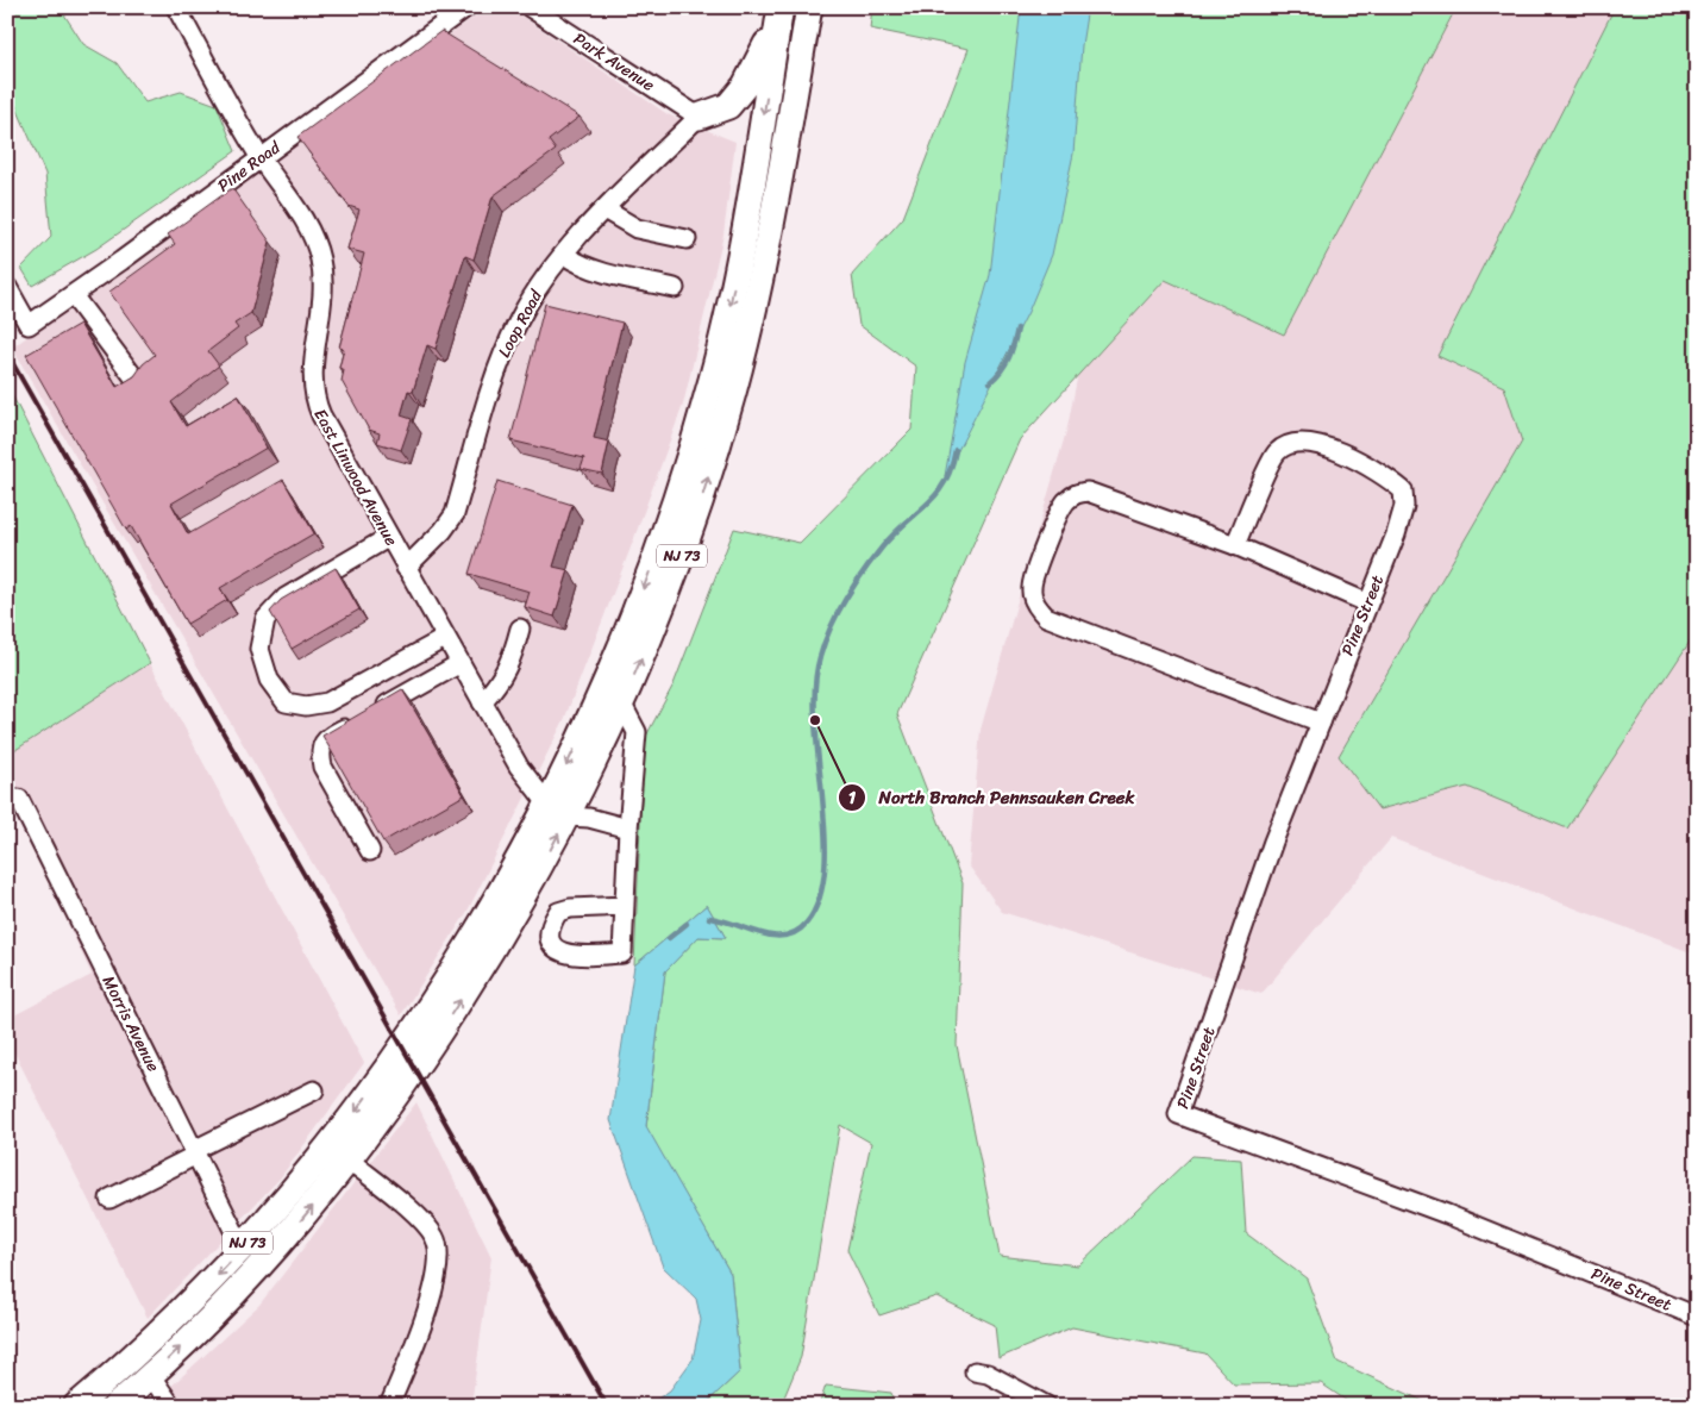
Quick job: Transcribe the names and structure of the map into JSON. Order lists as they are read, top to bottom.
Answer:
{
  "streets": {
    "highway": ["NJ 73"],
    "street": [
      "Park Avenue",
      "Pine Road",
      "Loop Road",
      "East Linwood Avenue",
      "Pine Street",
      "Morris Avenue"
    ]
  },
  "crossings": [
    ["Park Avenue", "Loop Road"],
    ["Pine Road", "East Linwood Avenue"],
    ["Loop Road", "East Linwood Avenue"],
    ["East Linwood Avenue", "NJ 73"],
    ["NJ 73", "Morris Avenue"]
  ],
  "places": ["North Branch Pennsauken Creek"]
}
